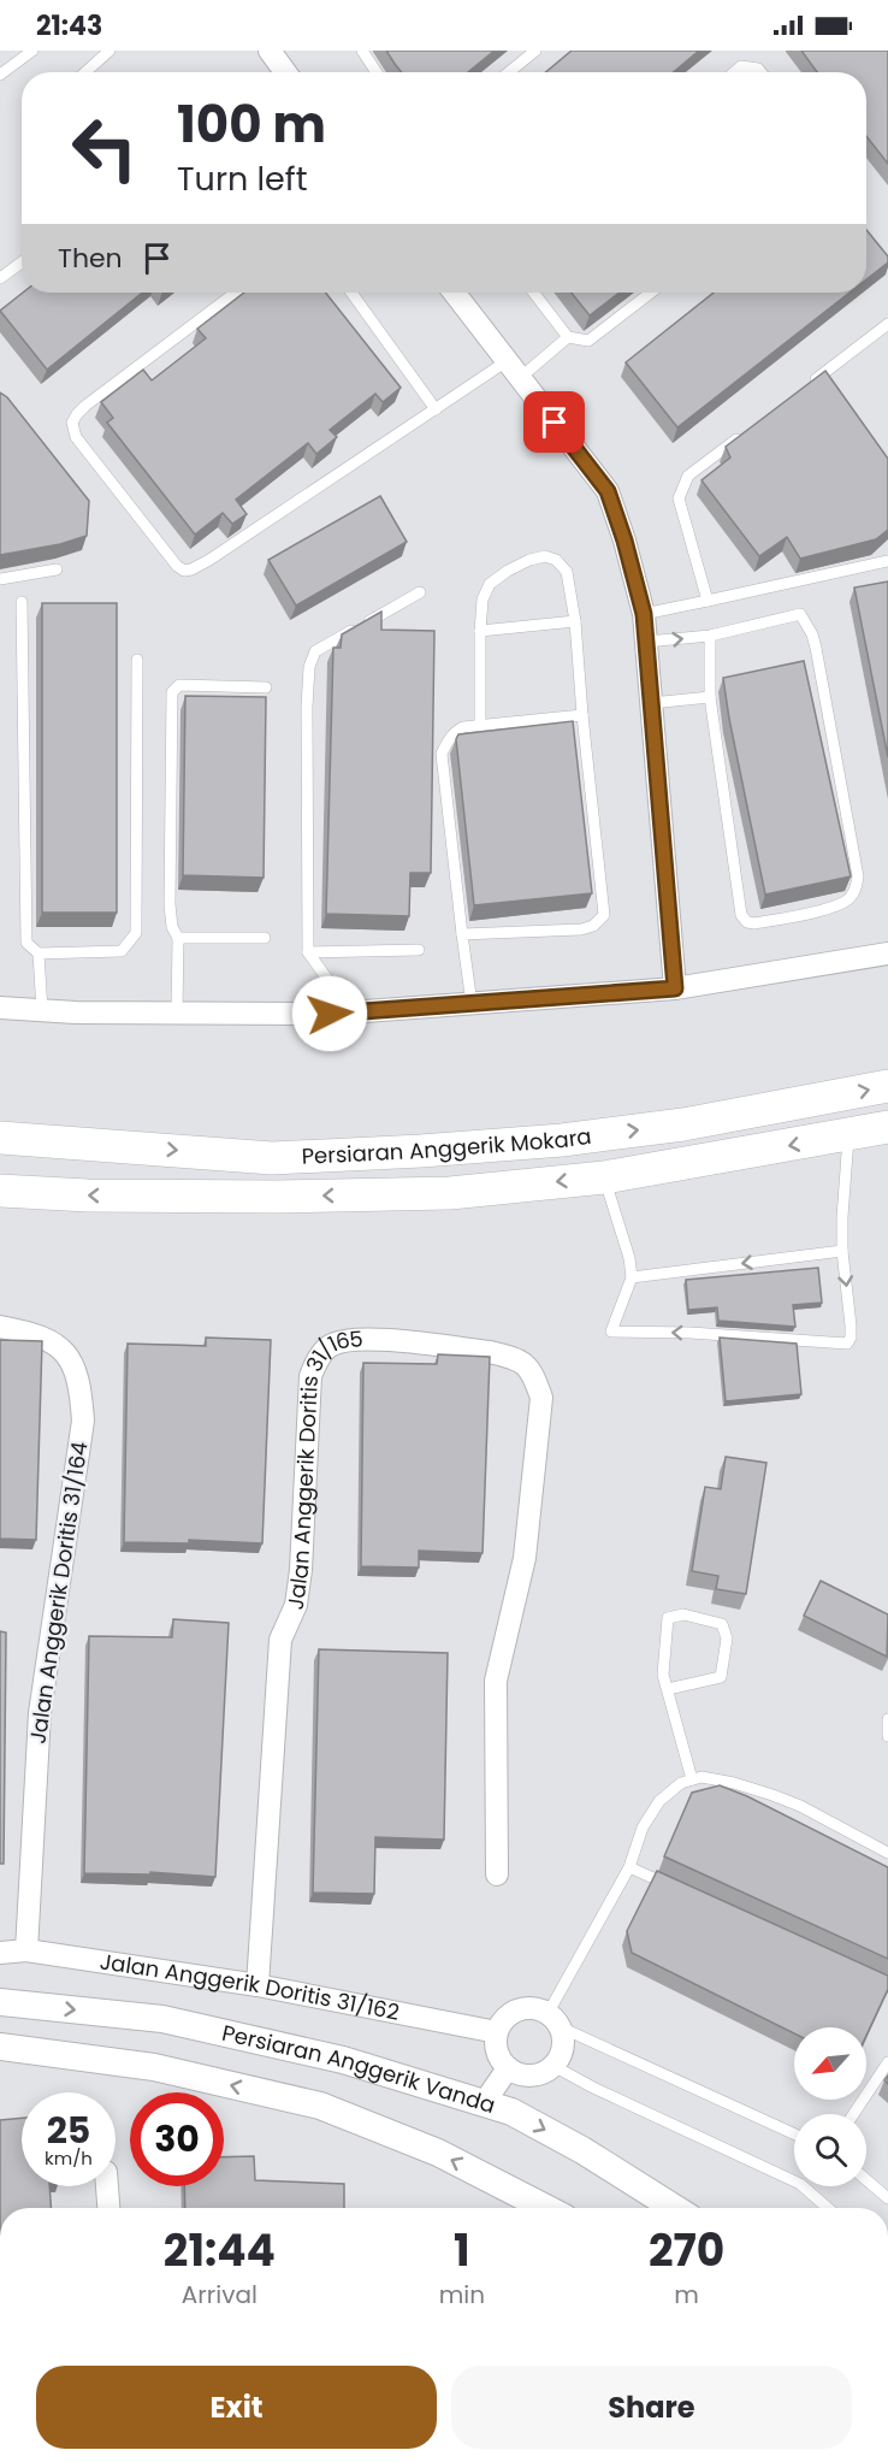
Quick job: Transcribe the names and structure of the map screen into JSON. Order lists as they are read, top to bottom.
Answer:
{
  "streets": {
    "main road": ["Persiaran Anggerik Mokara"],
    "street": [
      "Jalan Anggerik Doritis 31/165",
      "Jalan Anggerik Doritis 31/164",
      "Jalan Anggerik Doritis 31/162",
      "Persiaran Anggerik Vanda"
    ]
  },
  "crossings": [
    ["Jalan Anggerik Doritis 31/165", "Jalan Anggerik Doritis 31/162"],
    ["Jalan Anggerik Doritis 31/164", "Jalan Anggerik Doritis 31/162"]
  ],
  "north": "bottom left",
  "page": {
    "status": "21:43",
    "turn": ["100 m", "Turn left"],
    "then": "Then",
    "speed": "25 km/h",
    "limit": "30",
    "eta": [
      "21:44",
      "Arrival",
      "1",
      "min",
      "270",
      "m"
    ],
    "buttons": ["Exit", "Share"]
  }
}
